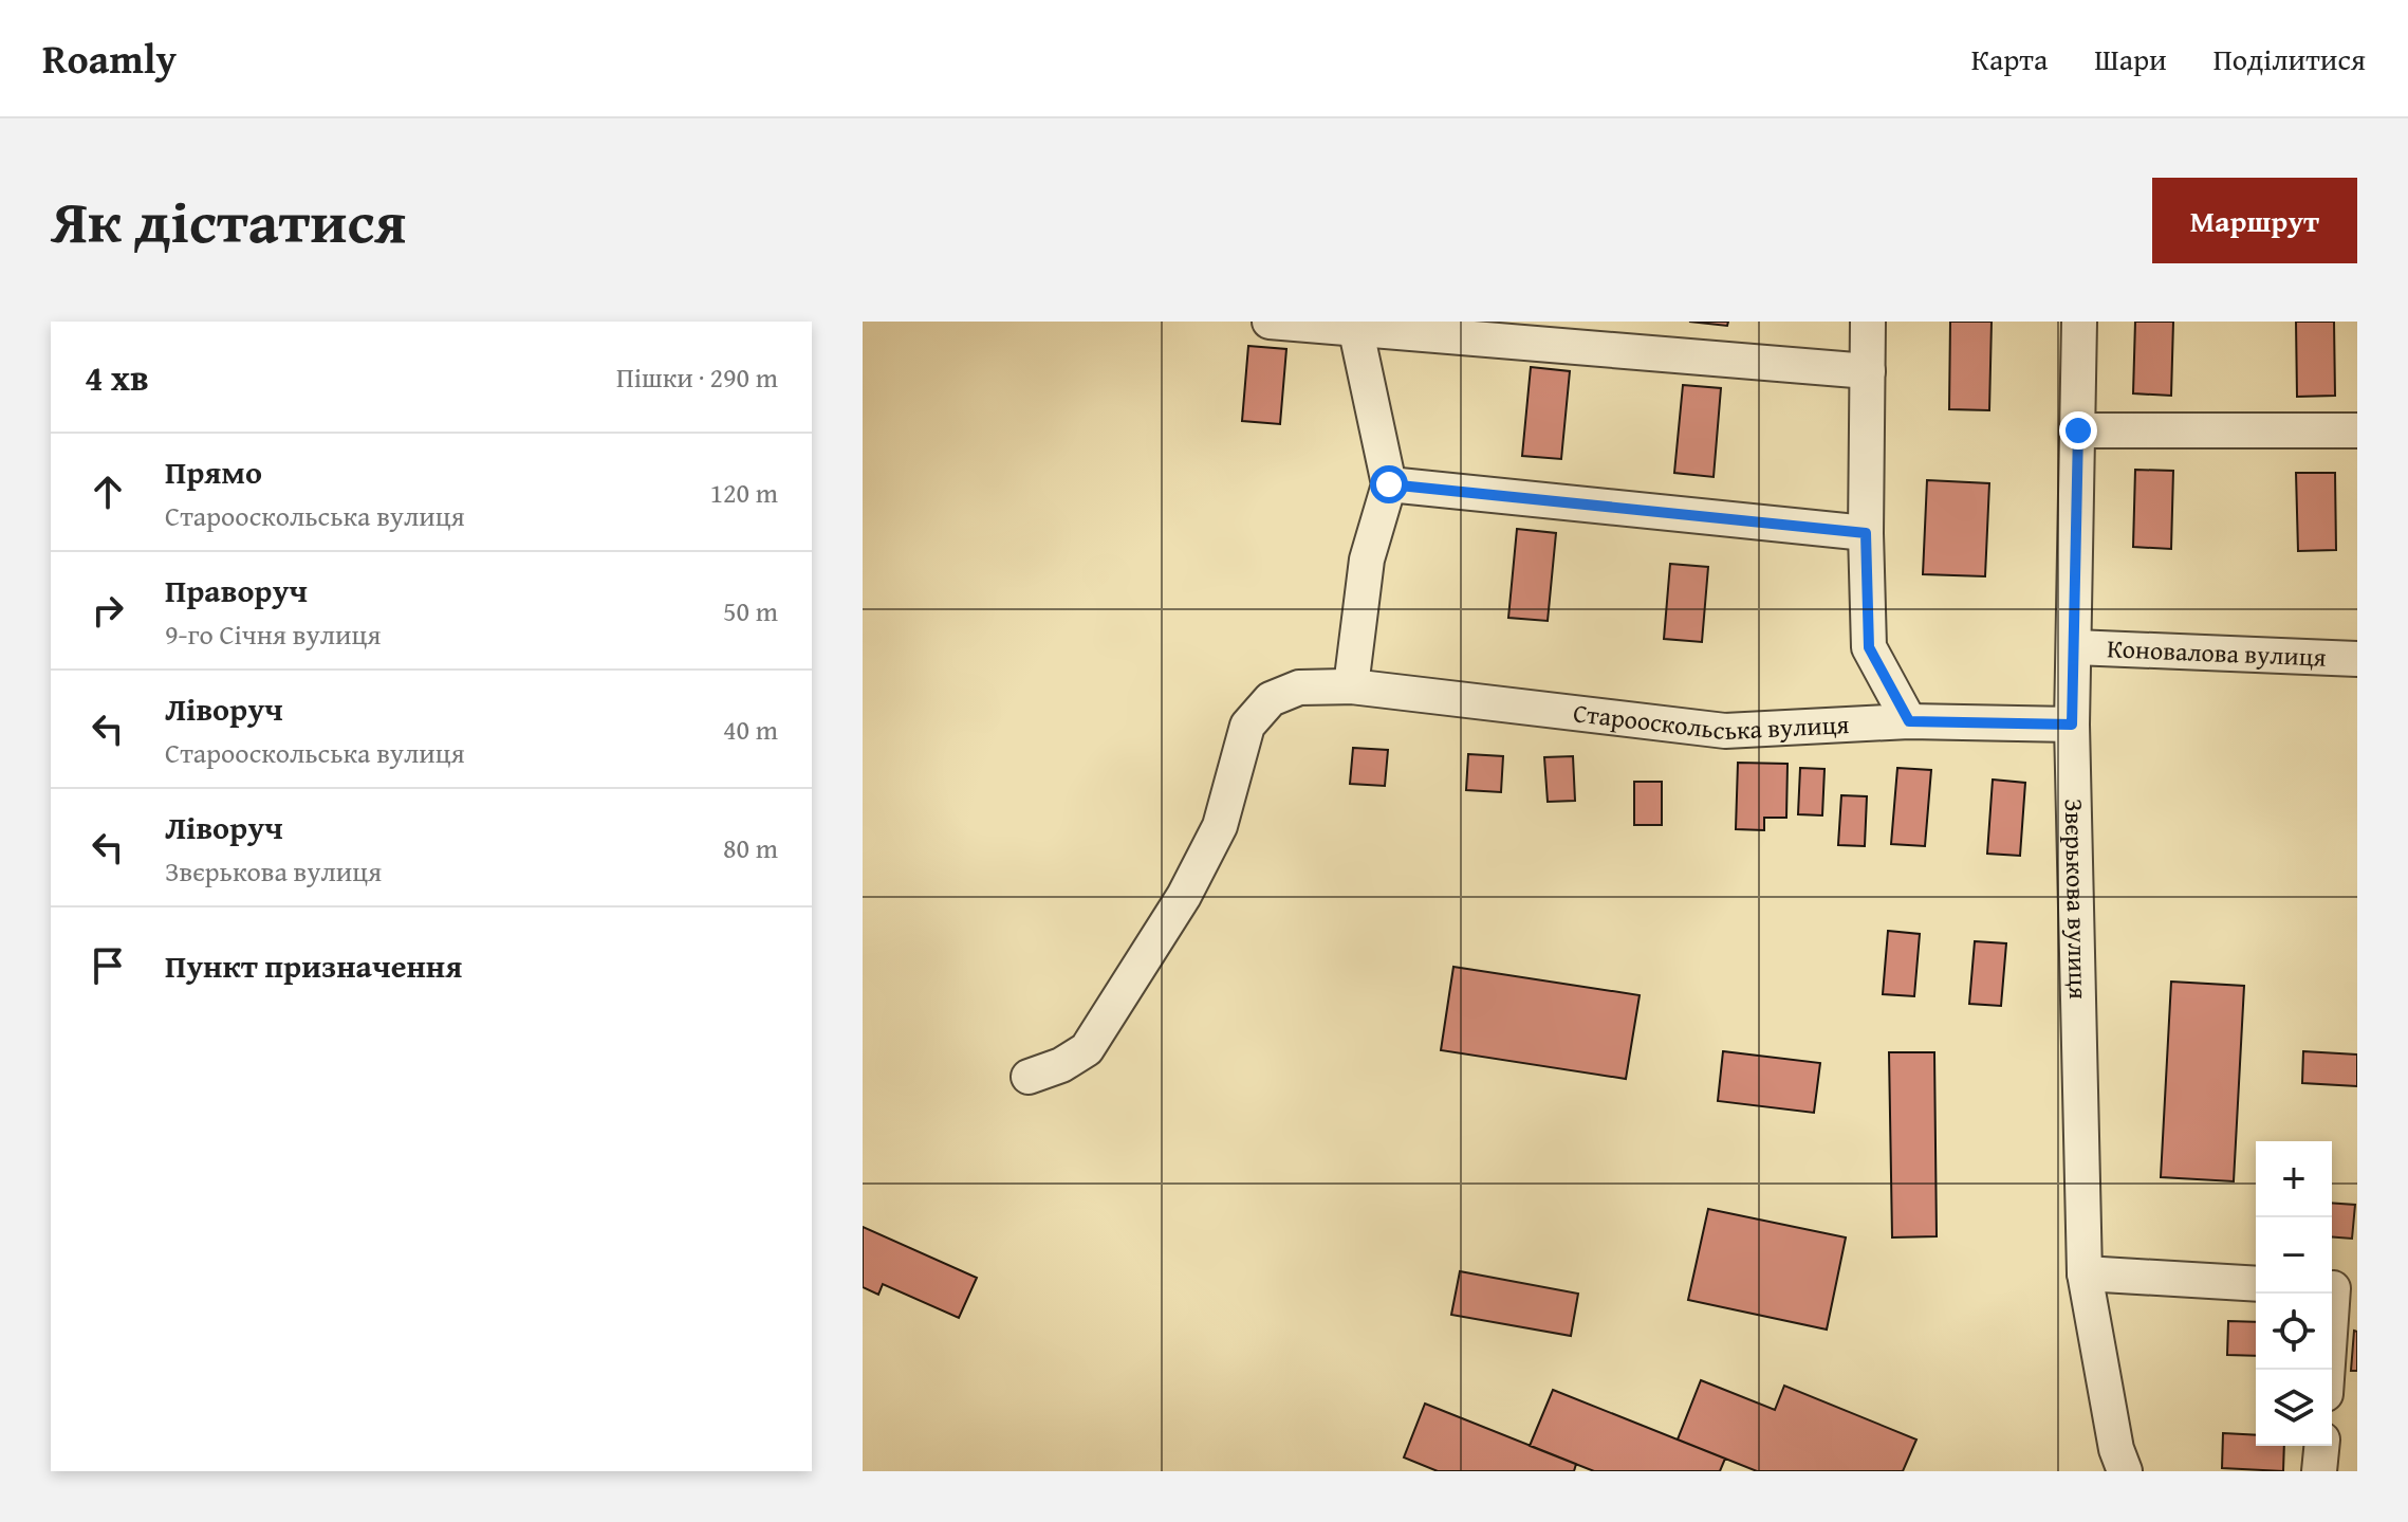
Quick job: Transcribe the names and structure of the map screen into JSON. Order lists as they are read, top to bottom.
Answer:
{
  "streets": {
    "street": ["Коновалова вулиця", "Старооскольська вулиця", "Звєрькова вулиця"]
  },
  "crossings": [
    ["Коновалова вулиця", "Звєрькова вулиця"],
    ["Старооскольська вулиця", "Звєрькова вулиця"]
  ],
  "page": {
    "header": "Roamly",
    "nav": ["Карта", "Шари", "Поділитися"],
    "title": "Як дістатися",
    "buttons": "Маршрут",
    "heading": ["4 хв", "Пішки · 290 m"],
    "list": [
      ["Прямо", "Старооскольська вулиця", "120 m"],
      ["Праворуч", "9-го Січня вулиця", "50 m"],
      ["Ліворуч", "Старооскольська вулиця", "40 m"],
      ["Ліворуч", "Звєрькова вулиця", "80 m"],
      "Пункт призначення"
    ],
    "map_buttons": ["+", "−"]
  }
}
